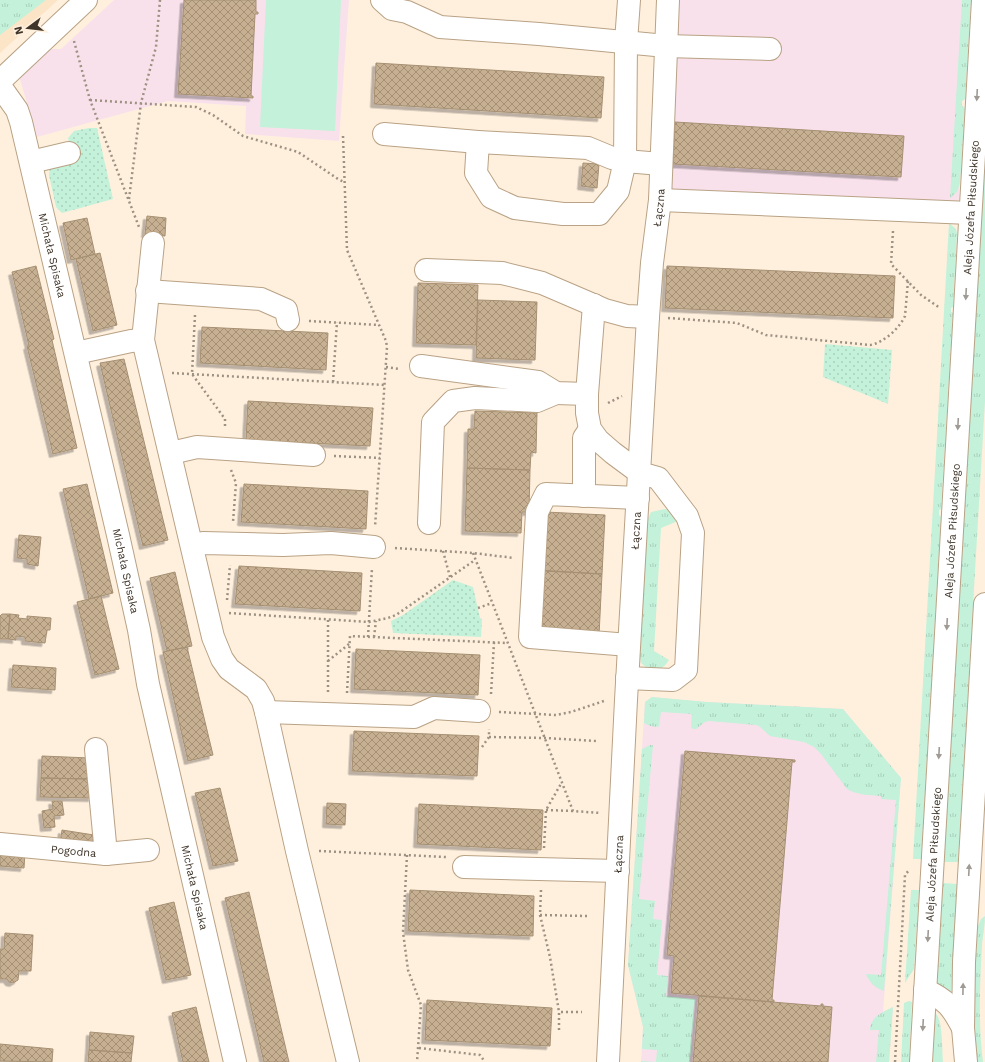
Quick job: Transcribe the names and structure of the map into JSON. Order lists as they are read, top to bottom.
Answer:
{
  "streets": {
    "street": [
      "Łączna",
      "Aleja Józefa Piłsudskiego",
      "Michała Spisaka",
      "Pogodna"
    ]
  },
  "north": "left"
}
